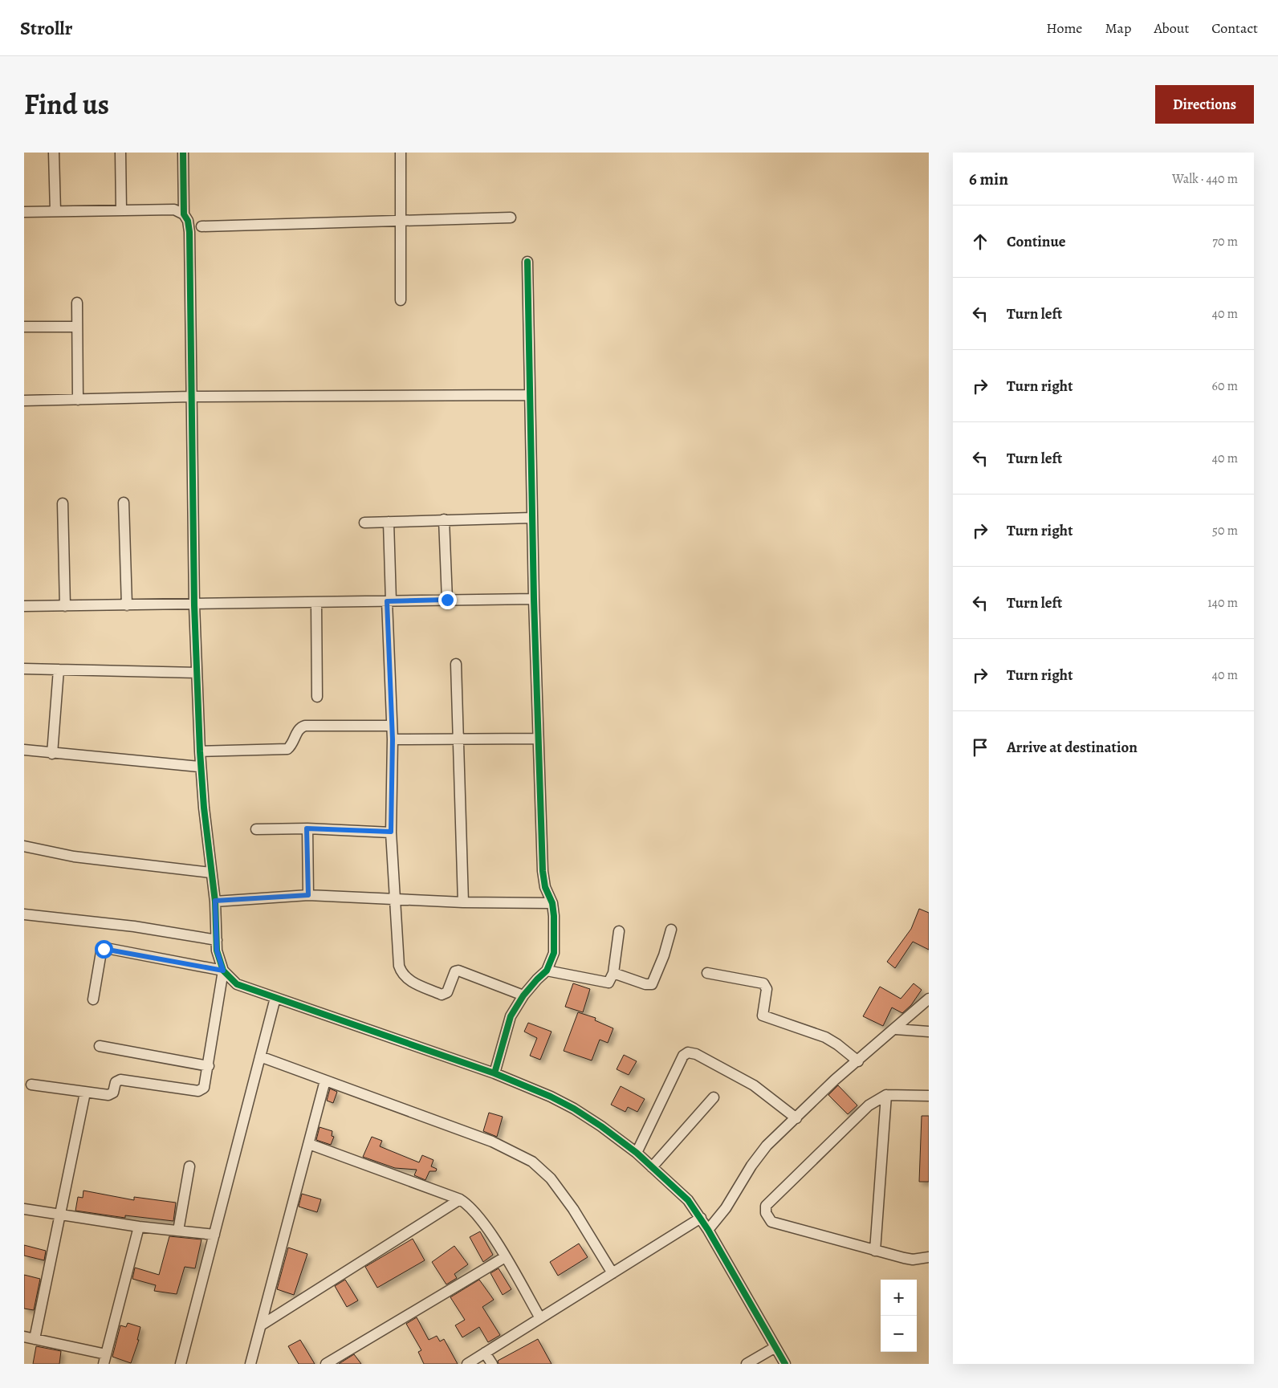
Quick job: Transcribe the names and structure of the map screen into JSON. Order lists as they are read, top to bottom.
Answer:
{
  "page": {
    "header": "Strollr",
    "nav": [
      "Home",
      "Map",
      "About",
      "Contact"
    ],
    "title": "Find us",
    "buttons": "Directions",
    "heading": ["6 min", "Walk · 440 m"],
    "list": [
      ["Continue", "70 m"],
      ["Turn left", "40 m"],
      ["Turn right", "60 m"],
      ["Turn left", "40 m"],
      ["Turn right", "50 m"],
      ["Turn left", "140 m"],
      ["Turn right", "40 m"],
      "Arrive at destination"
    ],
    "map_buttons": ["+", "−"]
  }
}
